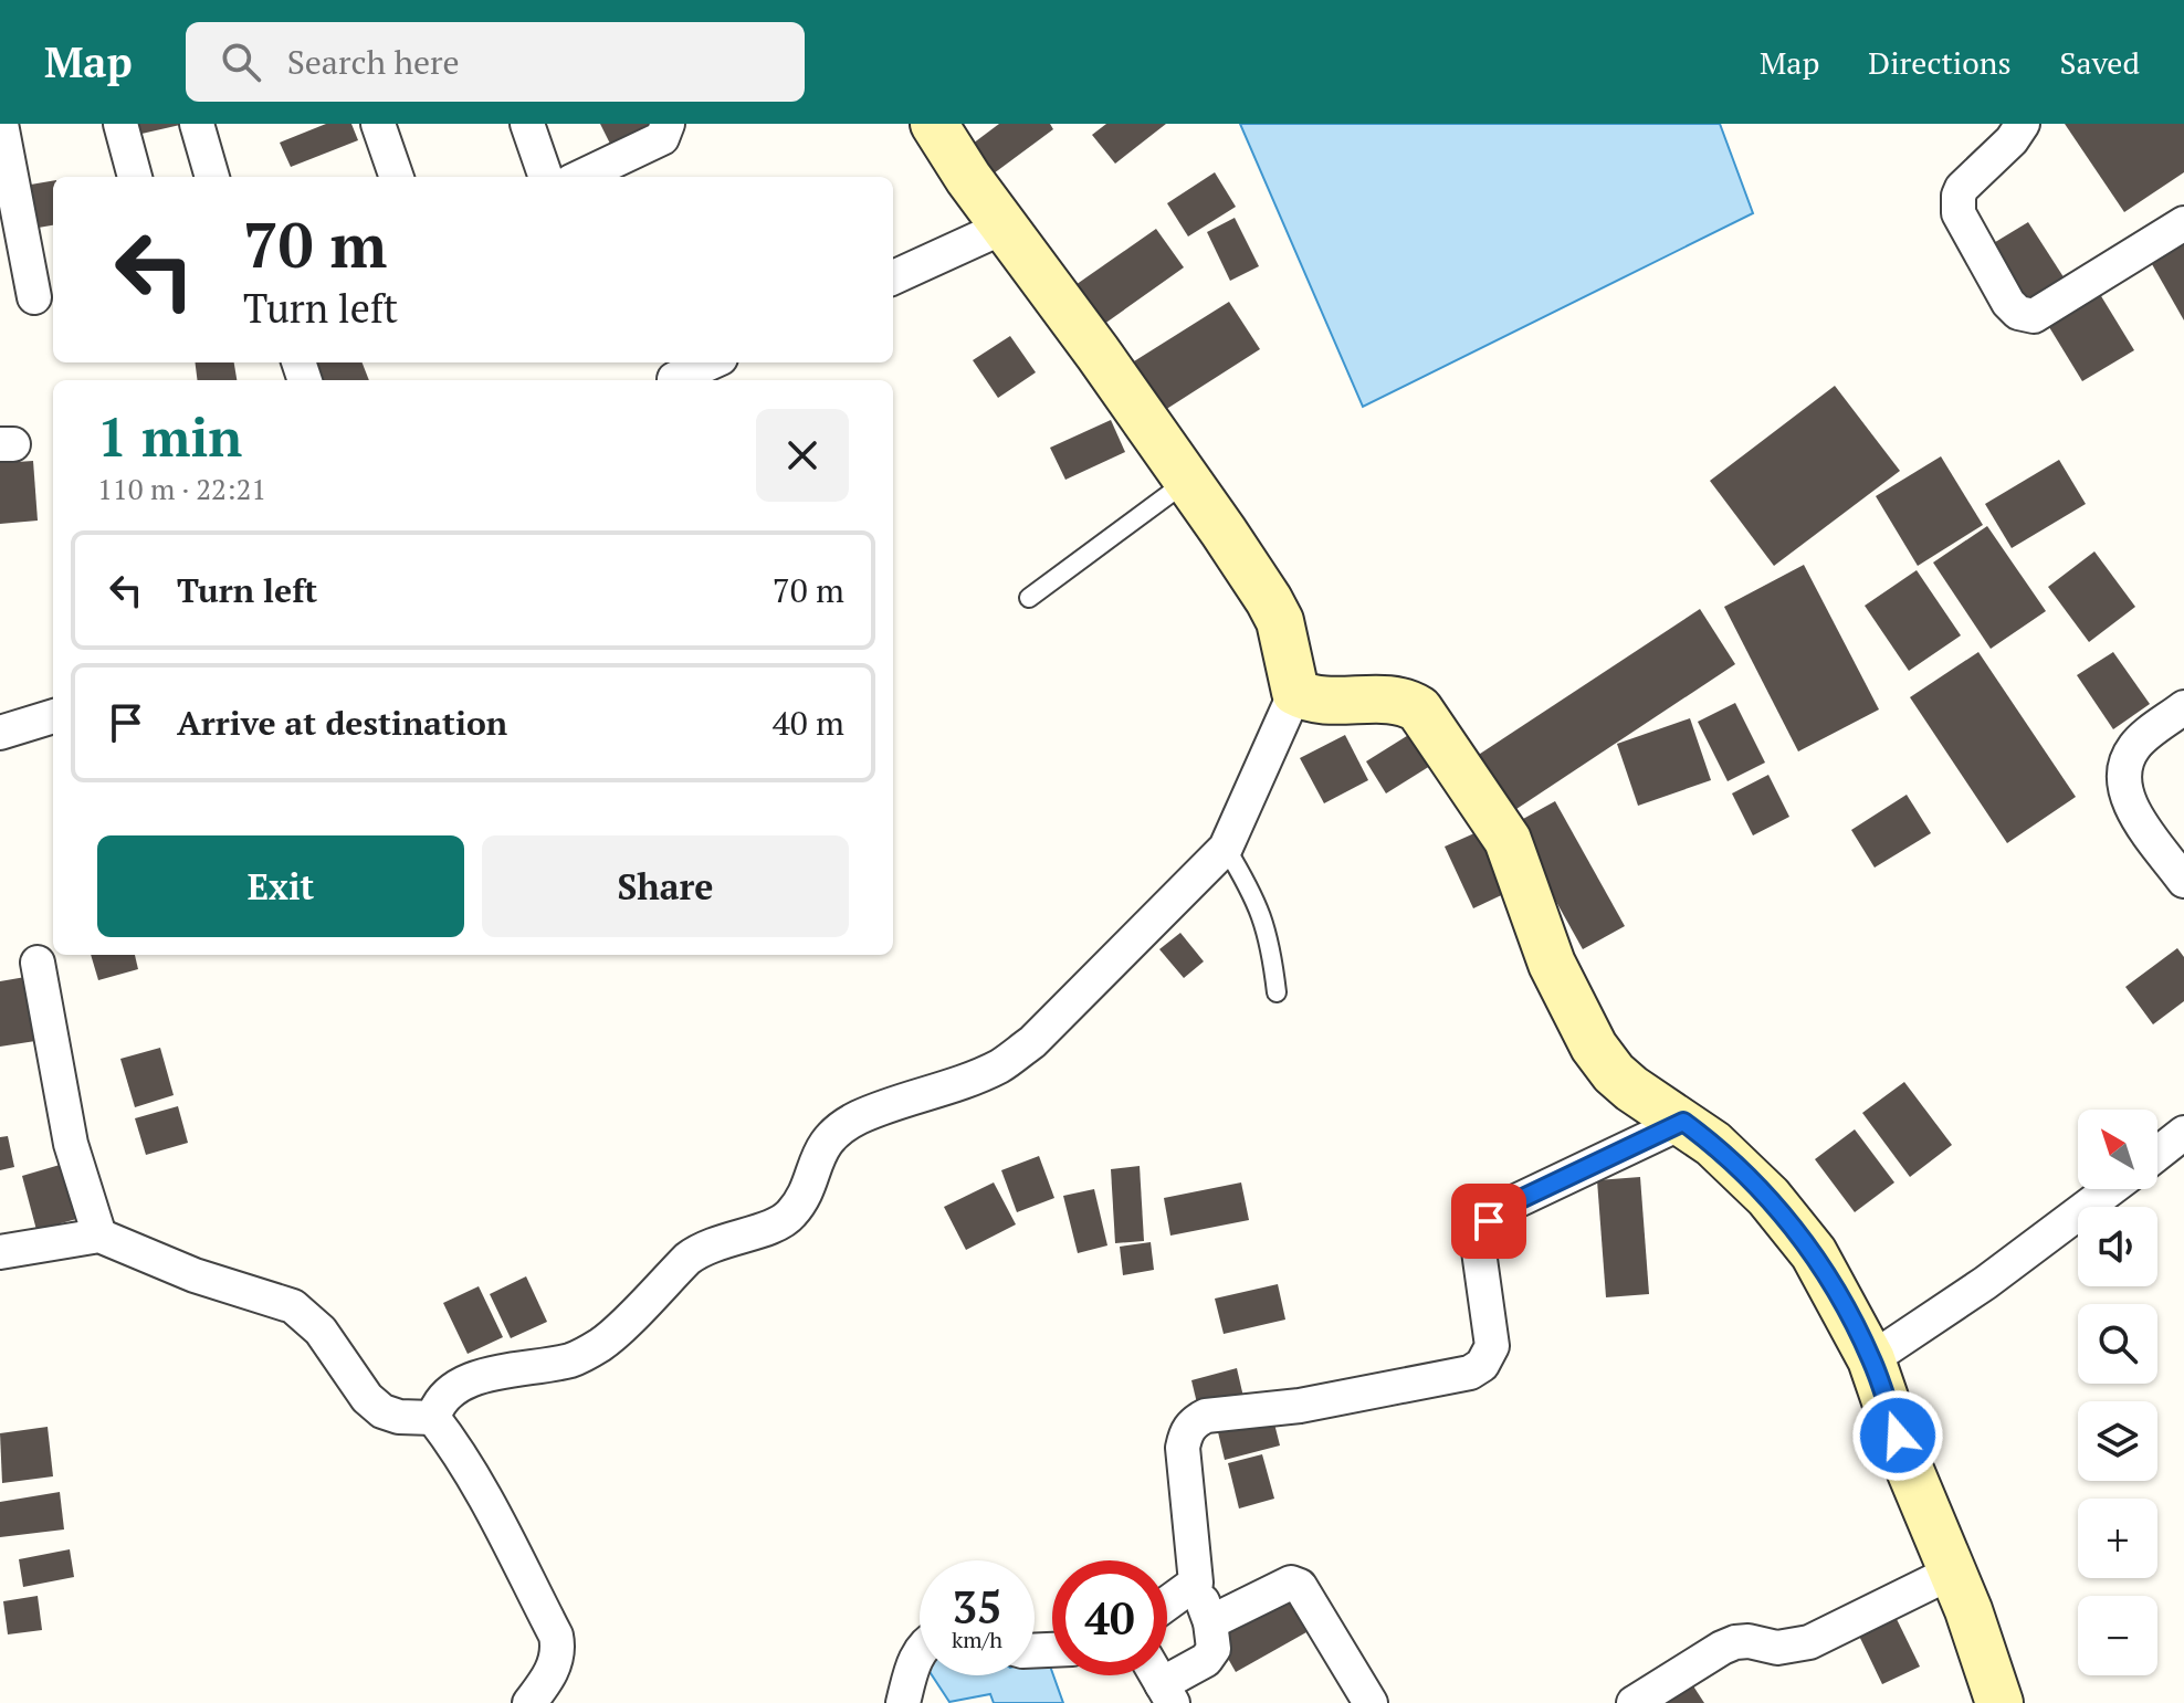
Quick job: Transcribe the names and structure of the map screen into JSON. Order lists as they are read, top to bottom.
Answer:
{
  "north": "top left",
  "page": {
    "header": "Map",
    "search": "Search here",
    "nav": ["Map", "Directions", "Saved"],
    "turn": ["70 m", "Turn left"],
    "heading": ["1 min", "110 m · 22:21"],
    "list": [
      {
        "name": "Turn left",
        "value": "70 m"
      },
      {
        "name": "Arrive at destination",
        "value": "40 m"
      }
    ],
    "buttons": ["Exit", "Share"],
    "map_buttons": ["+", "−"],
    "speed": "35 km/h",
    "limit": "40"
  }
}
